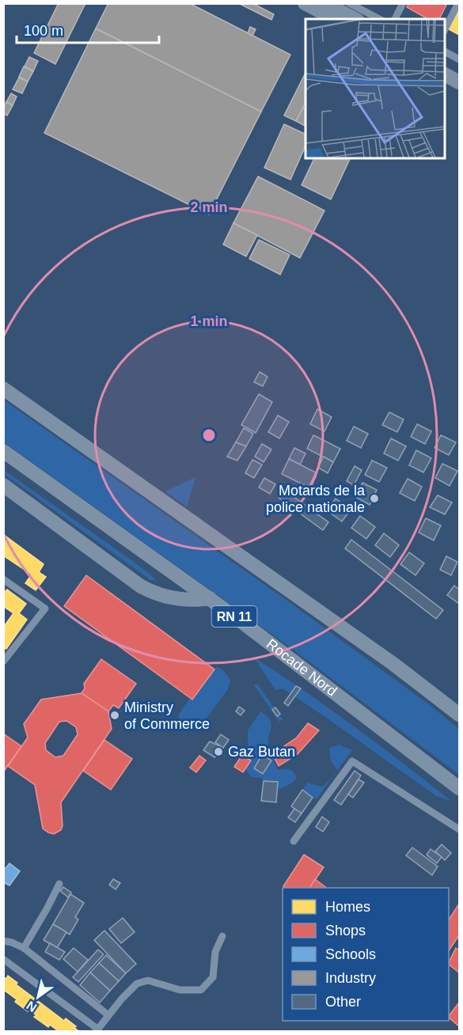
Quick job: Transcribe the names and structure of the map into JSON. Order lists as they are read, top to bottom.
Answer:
{
  "streets": {
    "highway": ["RN 11", "Rocade Nord"]
  },
  "places": ["Motards de la police nationale", "Ministry of Commerce", "Gaz Butan"],
  "legend": [
    "Homes",
    "Shops",
    "Schools",
    "Industry",
    "Other"
  ],
  "scale_bar": "100 m",
  "north": "bottom left",
  "rings": ["2 min", "1 min"]
}
